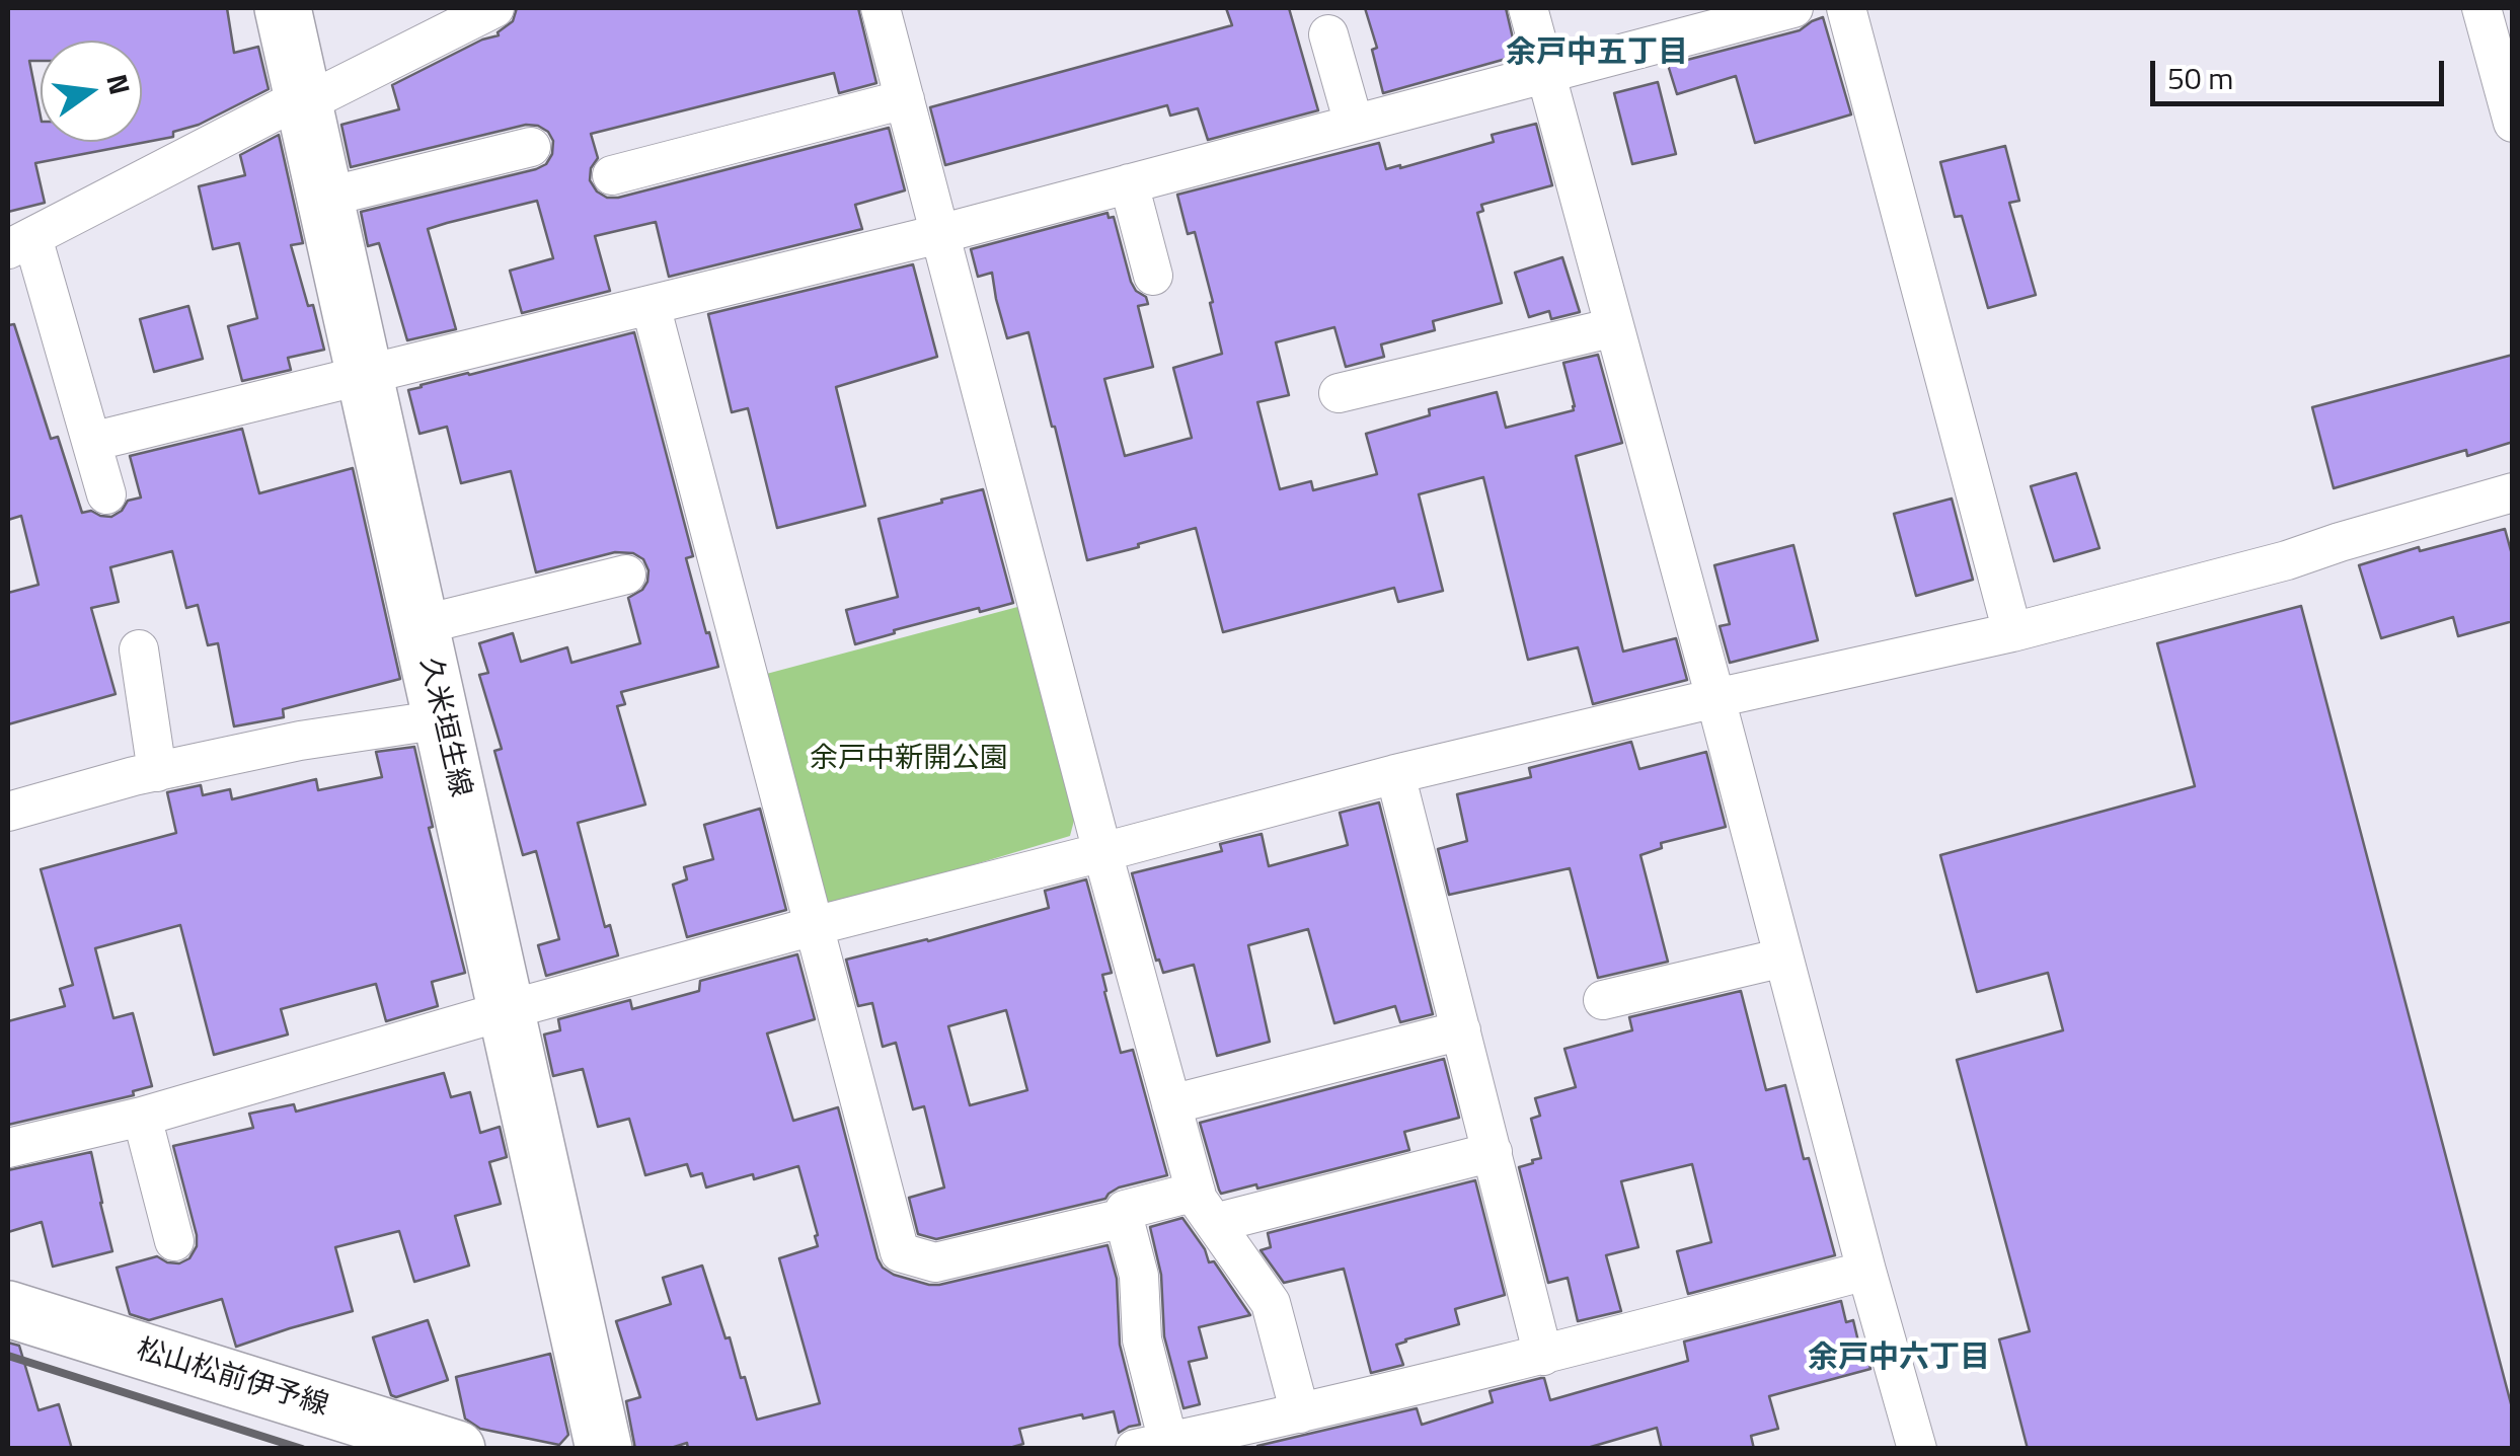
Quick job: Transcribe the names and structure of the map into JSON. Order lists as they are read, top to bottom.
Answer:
{
  "streets": {
    "main road": ["久米垣生線", "松山松前伊予線"]
  },
  "districts": ["余戸中五丁目", "余戸中六丁目"],
  "parks": ["余戸中新開公園"],
  "scale_bar": "50 m",
  "north": "right"
}
